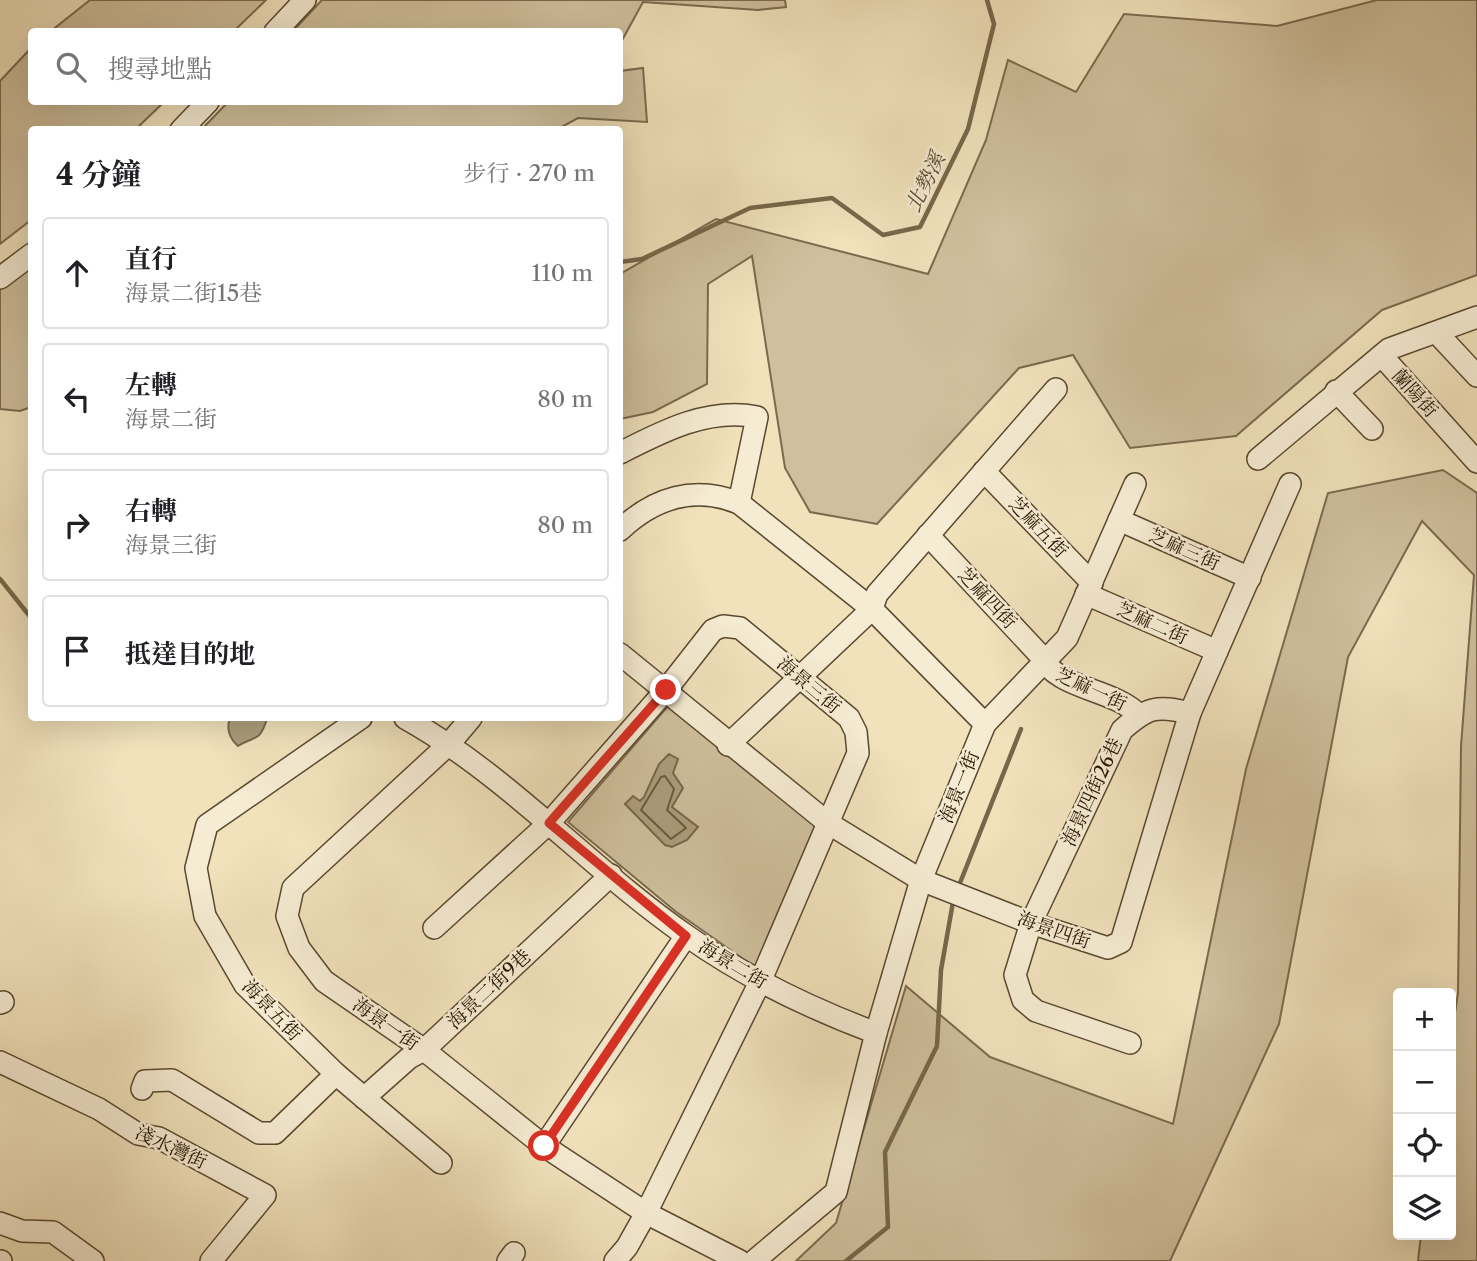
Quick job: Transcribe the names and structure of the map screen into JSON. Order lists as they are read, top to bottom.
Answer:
{
  "streets": {
    "street": [
      "蘭陽街",
      "芝麻五街",
      "芝麻三街",
      "芝麻四街",
      "芝麻二街",
      "海景三街",
      "芝麻一街",
      "海景一街",
      "海景四街26巷",
      "海景四街",
      "海景二街",
      "海景二街9巷",
      "海景五街",
      "淺水灣街"
    ]
  },
  "crossings": [
    ["芝麻五街", "芝麻二街"],
    ["芝麻三街", "海景四街"],
    ["芝麻四街", "芝麻一街"],
    ["芝麻二街", "海景四街"],
    ["海景三街", "海景一街"],
    ["海景三街", "海景四街"],
    ["海景三街", "海景二街"],
    ["芝麻一街", "海景四街26巷"],
    ["海景一街", "海景四街"],
    ["海景一街", "海景二街"],
    ["海景一街", "海景二街9巷"],
    ["海景四街26巷", "海景四街"],
    ["海景二街", "海景二街9巷"],
    ["海景二街9巷", "海景五街"]
  ],
  "water": ["北勢溪"],
  "page": {
    "search": "搜尋地點",
    "heading": ["4 分鐘", "步行 · 270 m"],
    "list": [
      ["直行", "海景二街15巷", "110 m"],
      ["左轉", "海景二街", "80 m"],
      ["右轉", "海景三街", "80 m"],
      "抵達目的地"
    ],
    "map_buttons": ["+", "−"]
  }
}
